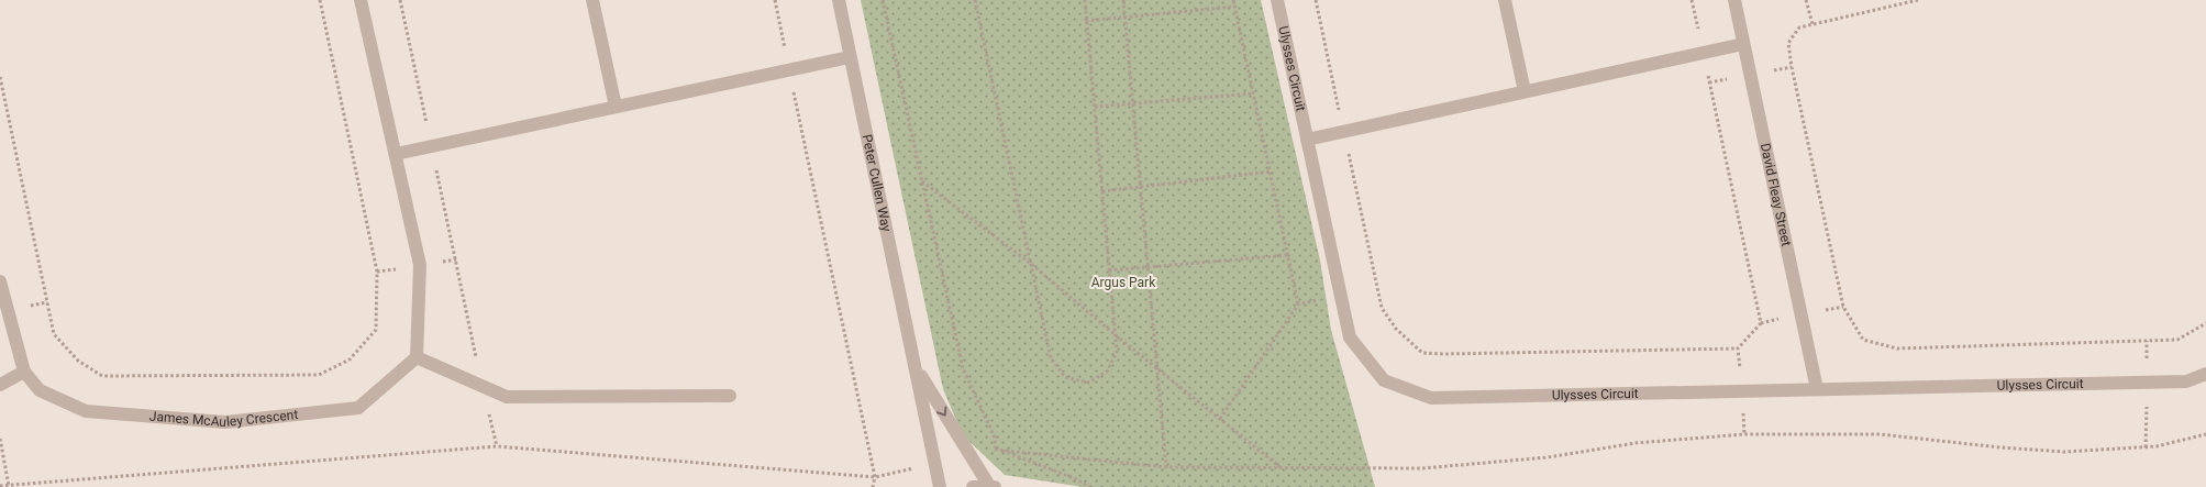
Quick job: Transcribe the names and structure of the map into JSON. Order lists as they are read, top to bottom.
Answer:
{
  "streets": {
    "street": [
      "Ulysses Circuit",
      "Peter Cullen Way",
      "David Fleay Street",
      "James McAuley Crescent"
    ]
  },
  "crossings": [
    ["Ulysses Circuit", "David Fleay Street"]
  ],
  "parks": ["Argus Park"]
}
